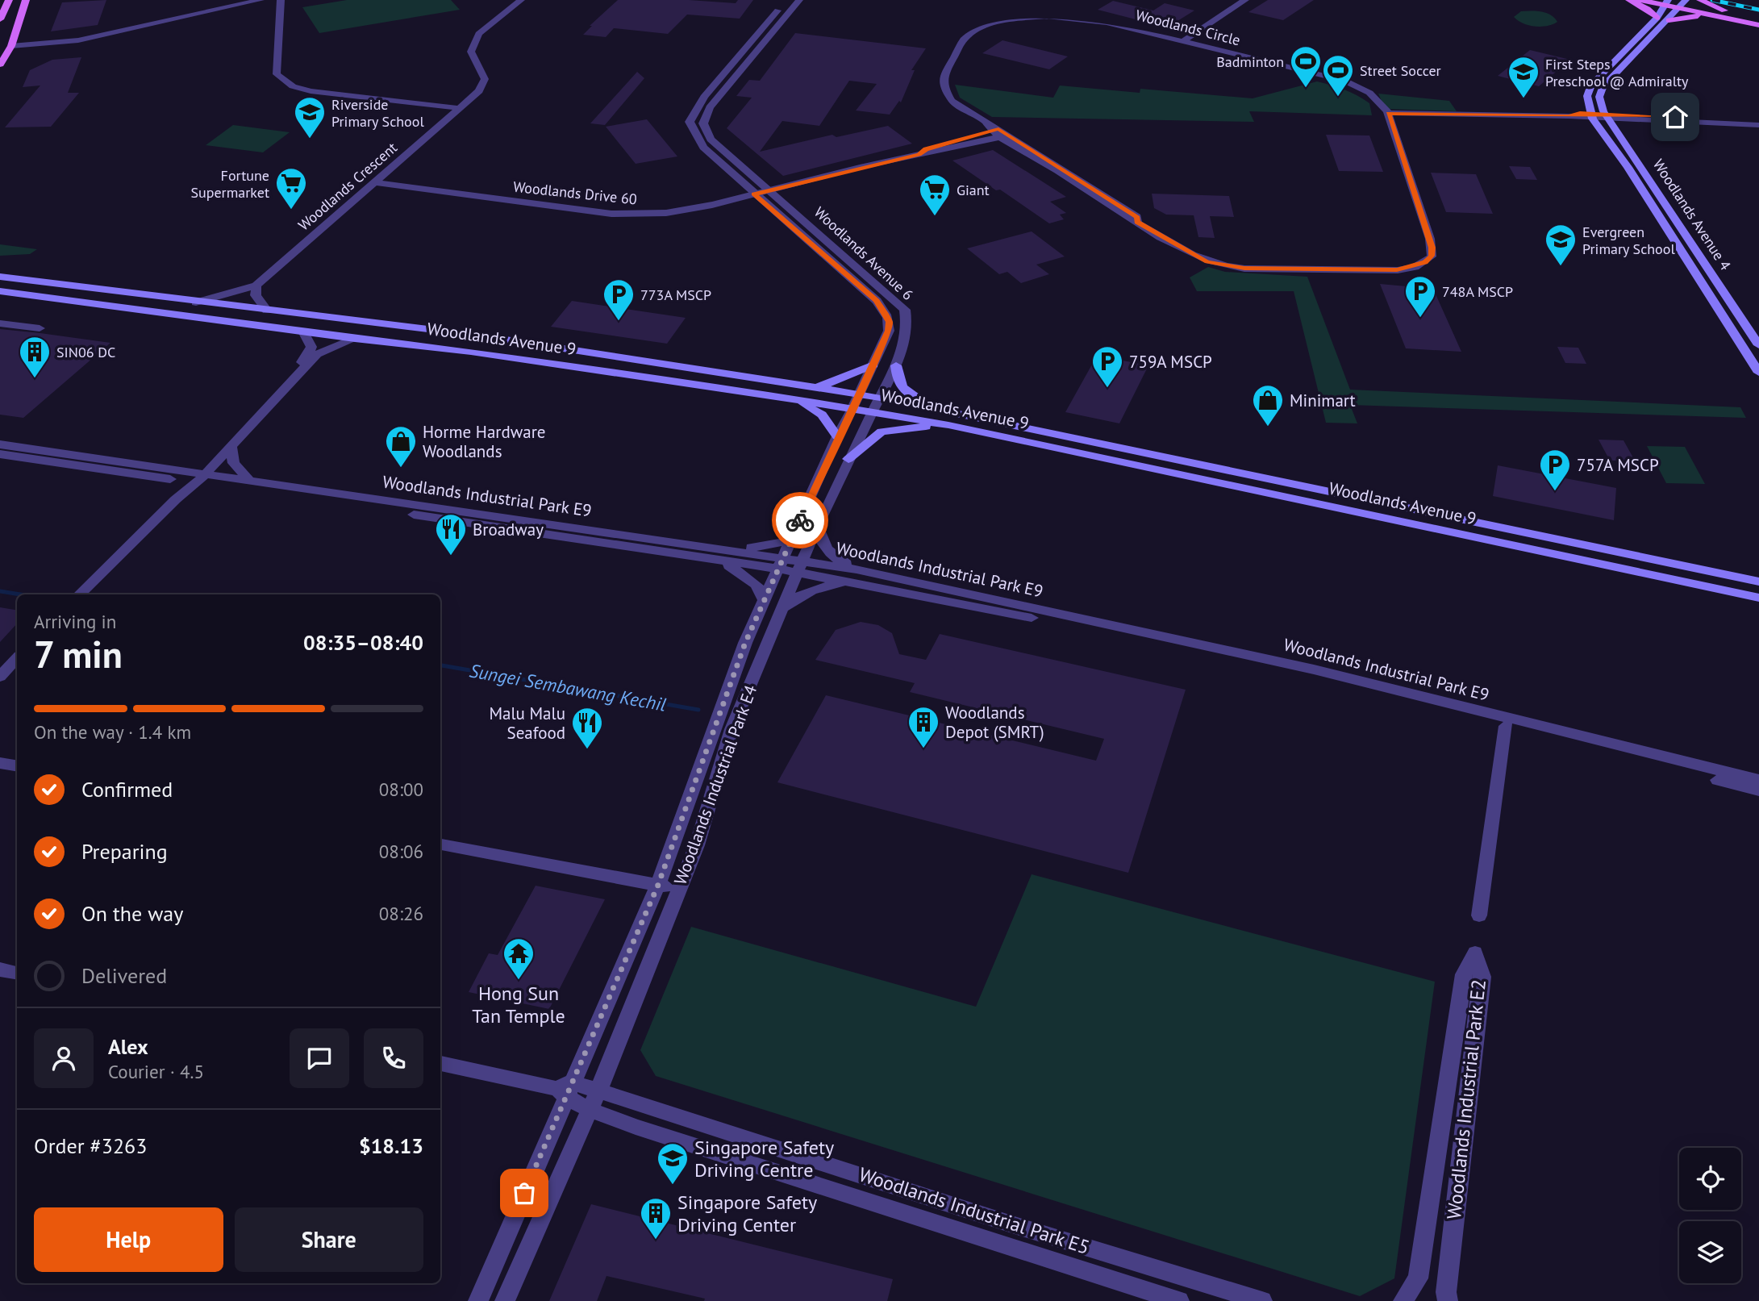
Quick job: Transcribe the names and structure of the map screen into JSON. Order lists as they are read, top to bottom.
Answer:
{
  "streets": {
    "main road": ["Woodlands Avenue 4", "Woodlands Avenue 9"],
    "street": [
      "Woodlands Circle",
      "Woodlands Crescent",
      "Woodlands Drive 60",
      "Woodlands Avenue 6",
      "Woodlands Industrial Park E9",
      "Woodlands Industrial Park E4",
      "Woodlands Industrial Park E2",
      "Woodlands Industrial Park E5"
    ]
  },
  "crossings": [
    ["Woodlands Circle", "Woodlands Drive 60"],
    ["Woodlands Crescent", "Woodlands Drive 60"],
    ["Woodlands Crescent", "Woodlands Avenue 9"],
    ["Woodlands Drive 60", "Woodlands Avenue 6"],
    ["Woodlands Avenue 6", "Woodlands Avenue 9"],
    ["Woodlands Avenue 6", "Woodlands Industrial Park E4"],
    ["Woodlands Avenue 9", "Woodlands Industrial Park E4"],
    ["Woodlands Industrial Park E9", "Woodlands Industrial Park E4"],
    ["Woodlands Industrial Park E4", "Woodlands Industrial Park E5"]
  ],
  "water": ["Sungei Sembawang Kechil"],
  "places": {
    "sports": ["Badminton", "Street Soccer"],
    "school or university": [
      "First Steps Preschool @ Admiralty",
      "Riverside Primary School",
      "Evergreen Primary School",
      "Singapore Safety Driving Centre"
    ],
    "supermarket": ["Fortune Supermarket", "Giant"],
    "parking": [
      "748A MSCP",
      "773A MSCP",
      "759A MSCP",
      "757A MSCP"
    ],
    "building": ["SIN06 DC", "Woodlands Depot (SMRT)", "Singapore Safety Driving Center"],
    "shop": ["Minimart", "Horme Hardware Woodlands"],
    "restaurant": ["Broadway", "Malu Malu Seafood"],
    "temple": ["Hong Sun Tan Temple"]
  },
  "page": {
    "heading": ["7 min", "Arriving in", "08:35–08:40"],
    "panel": [
      "Alex",
      "Courier · 4.5",
      "Order #3263",
      "$18.13"
    ],
    "bar": "On the way · 1.4 km",
    "list": [
      ["Confirmed", "08:00"],
      ["Preparing", "08:06"],
      ["On the way", "08:26"],
      "Delivered"
    ],
    "buttons": ["Help", "Share"]
  }
}
